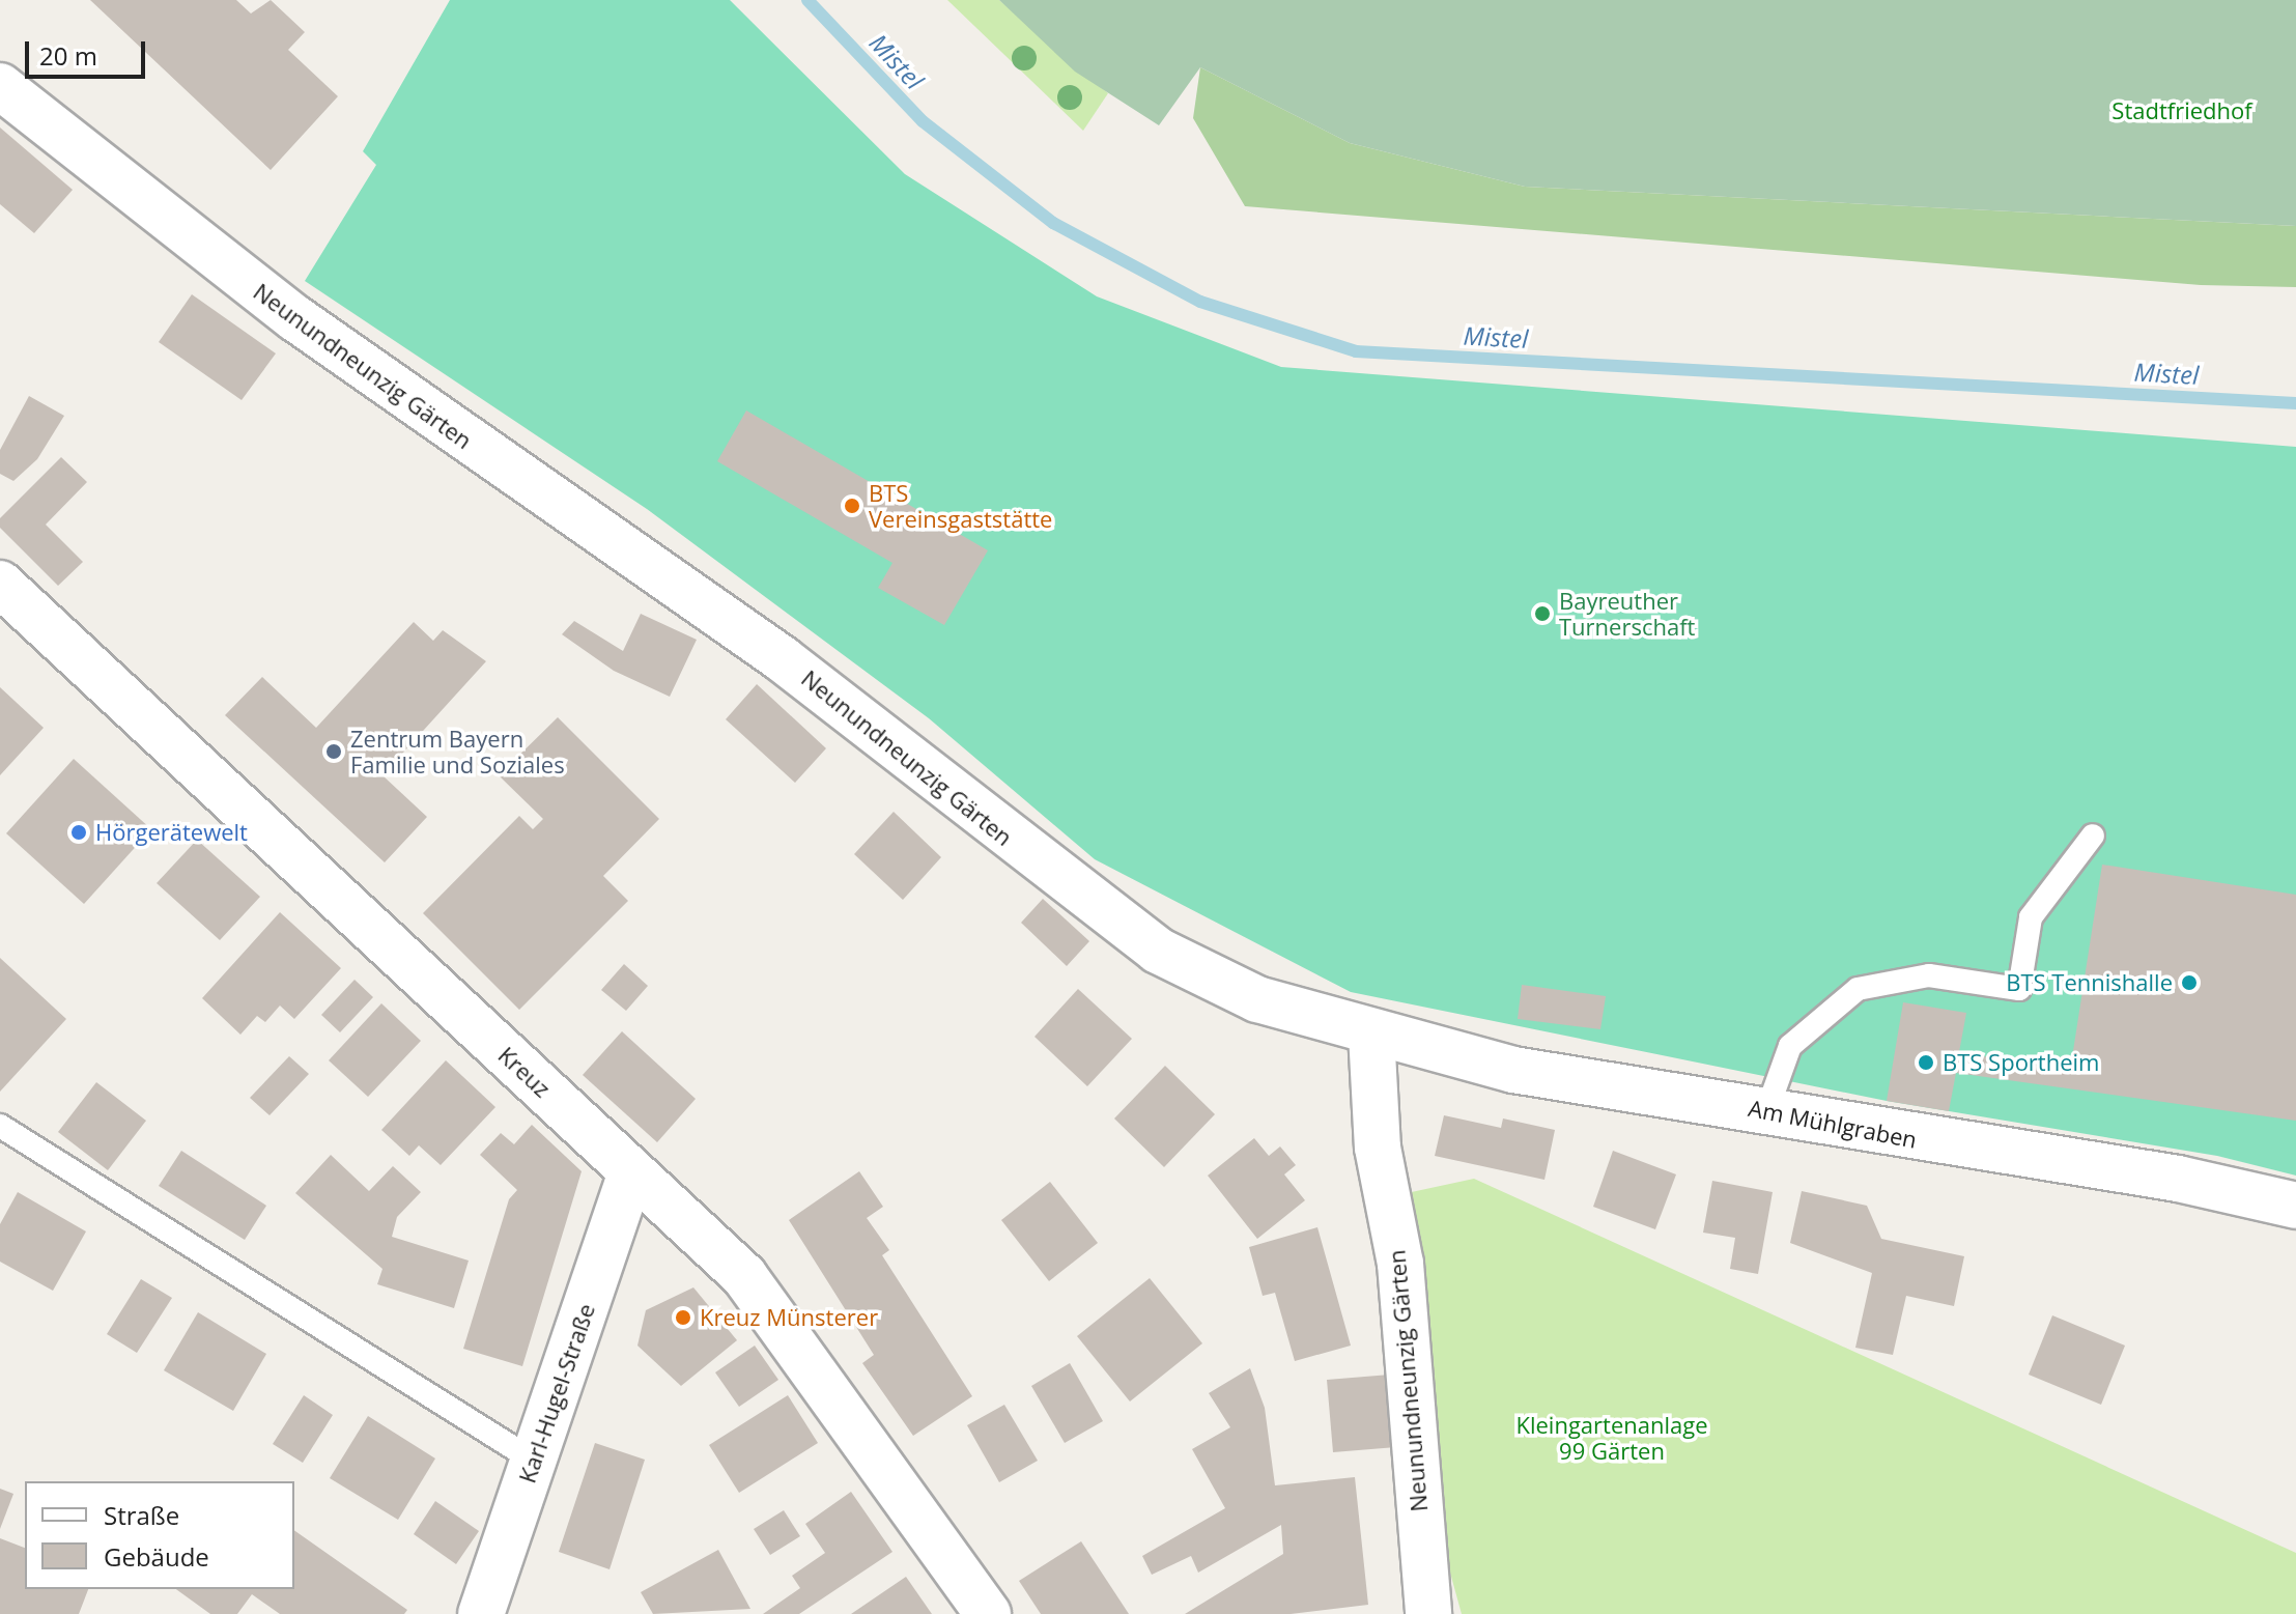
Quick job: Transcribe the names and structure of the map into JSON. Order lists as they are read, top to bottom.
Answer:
{
  "streets": {
    "street": [
      "Neunundneunzig Gärten",
      "Kreuz",
      "Am Mühlgraben",
      "Karl-Hugel-Straße"
    ]
  },
  "crossings": [
    ["Neunundneunzig Gärten", "Am Mühlgraben"],
    ["Kreuz", "Karl-Hugel-Straße"]
  ],
  "water": ["Mistel"],
  "parks": ["Stadtfriedhof", "Kleingartenanlage 99 Gärten"],
  "places": [
    "BTS Vereinsgaststätte",
    "Bayreuther Turnerschaft",
    "Zentrum Bayern Familie und Soziales",
    "Hörgerätewelt",
    "BTS Tennishalle",
    "BTS Sportheim",
    "Kreuz Münsterer"
  ],
  "legend": ["Straße", "Gebäude"],
  "scale_bar": "20 m"
}
